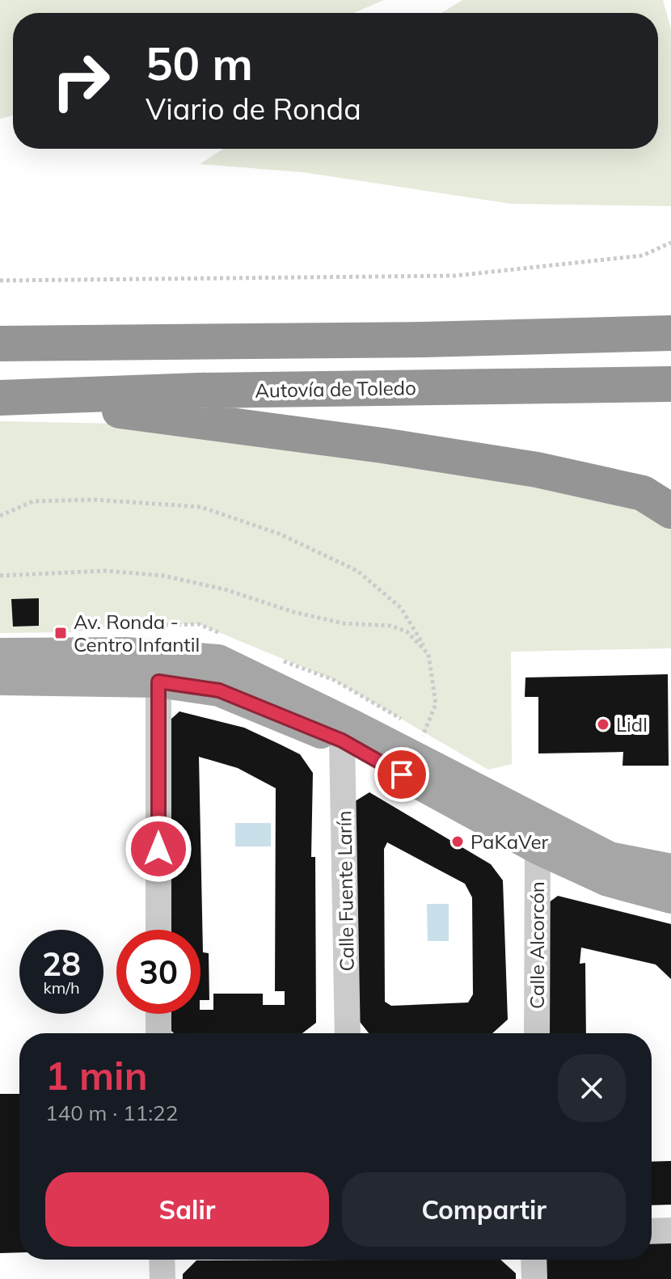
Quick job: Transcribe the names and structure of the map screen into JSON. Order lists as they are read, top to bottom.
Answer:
{
  "streets": {
    "highway": ["Autovía de Toledo"],
    "street": ["Calle Fuente Larín", "Calle Alcorcón"]
  },
  "places": {
    "transit": ["Av. Ronda - Centro Infantil"],
    "other": ["Lidl", "PaKaVer"]
  },
  "page": {
    "turn": ["50 m", "Viario de Ronda"],
    "speed": "28 km/h",
    "limit": "30",
    "heading": ["1 min", "140 m · 11:22"],
    "buttons": ["Salir", "Compartir"]
  }
}
